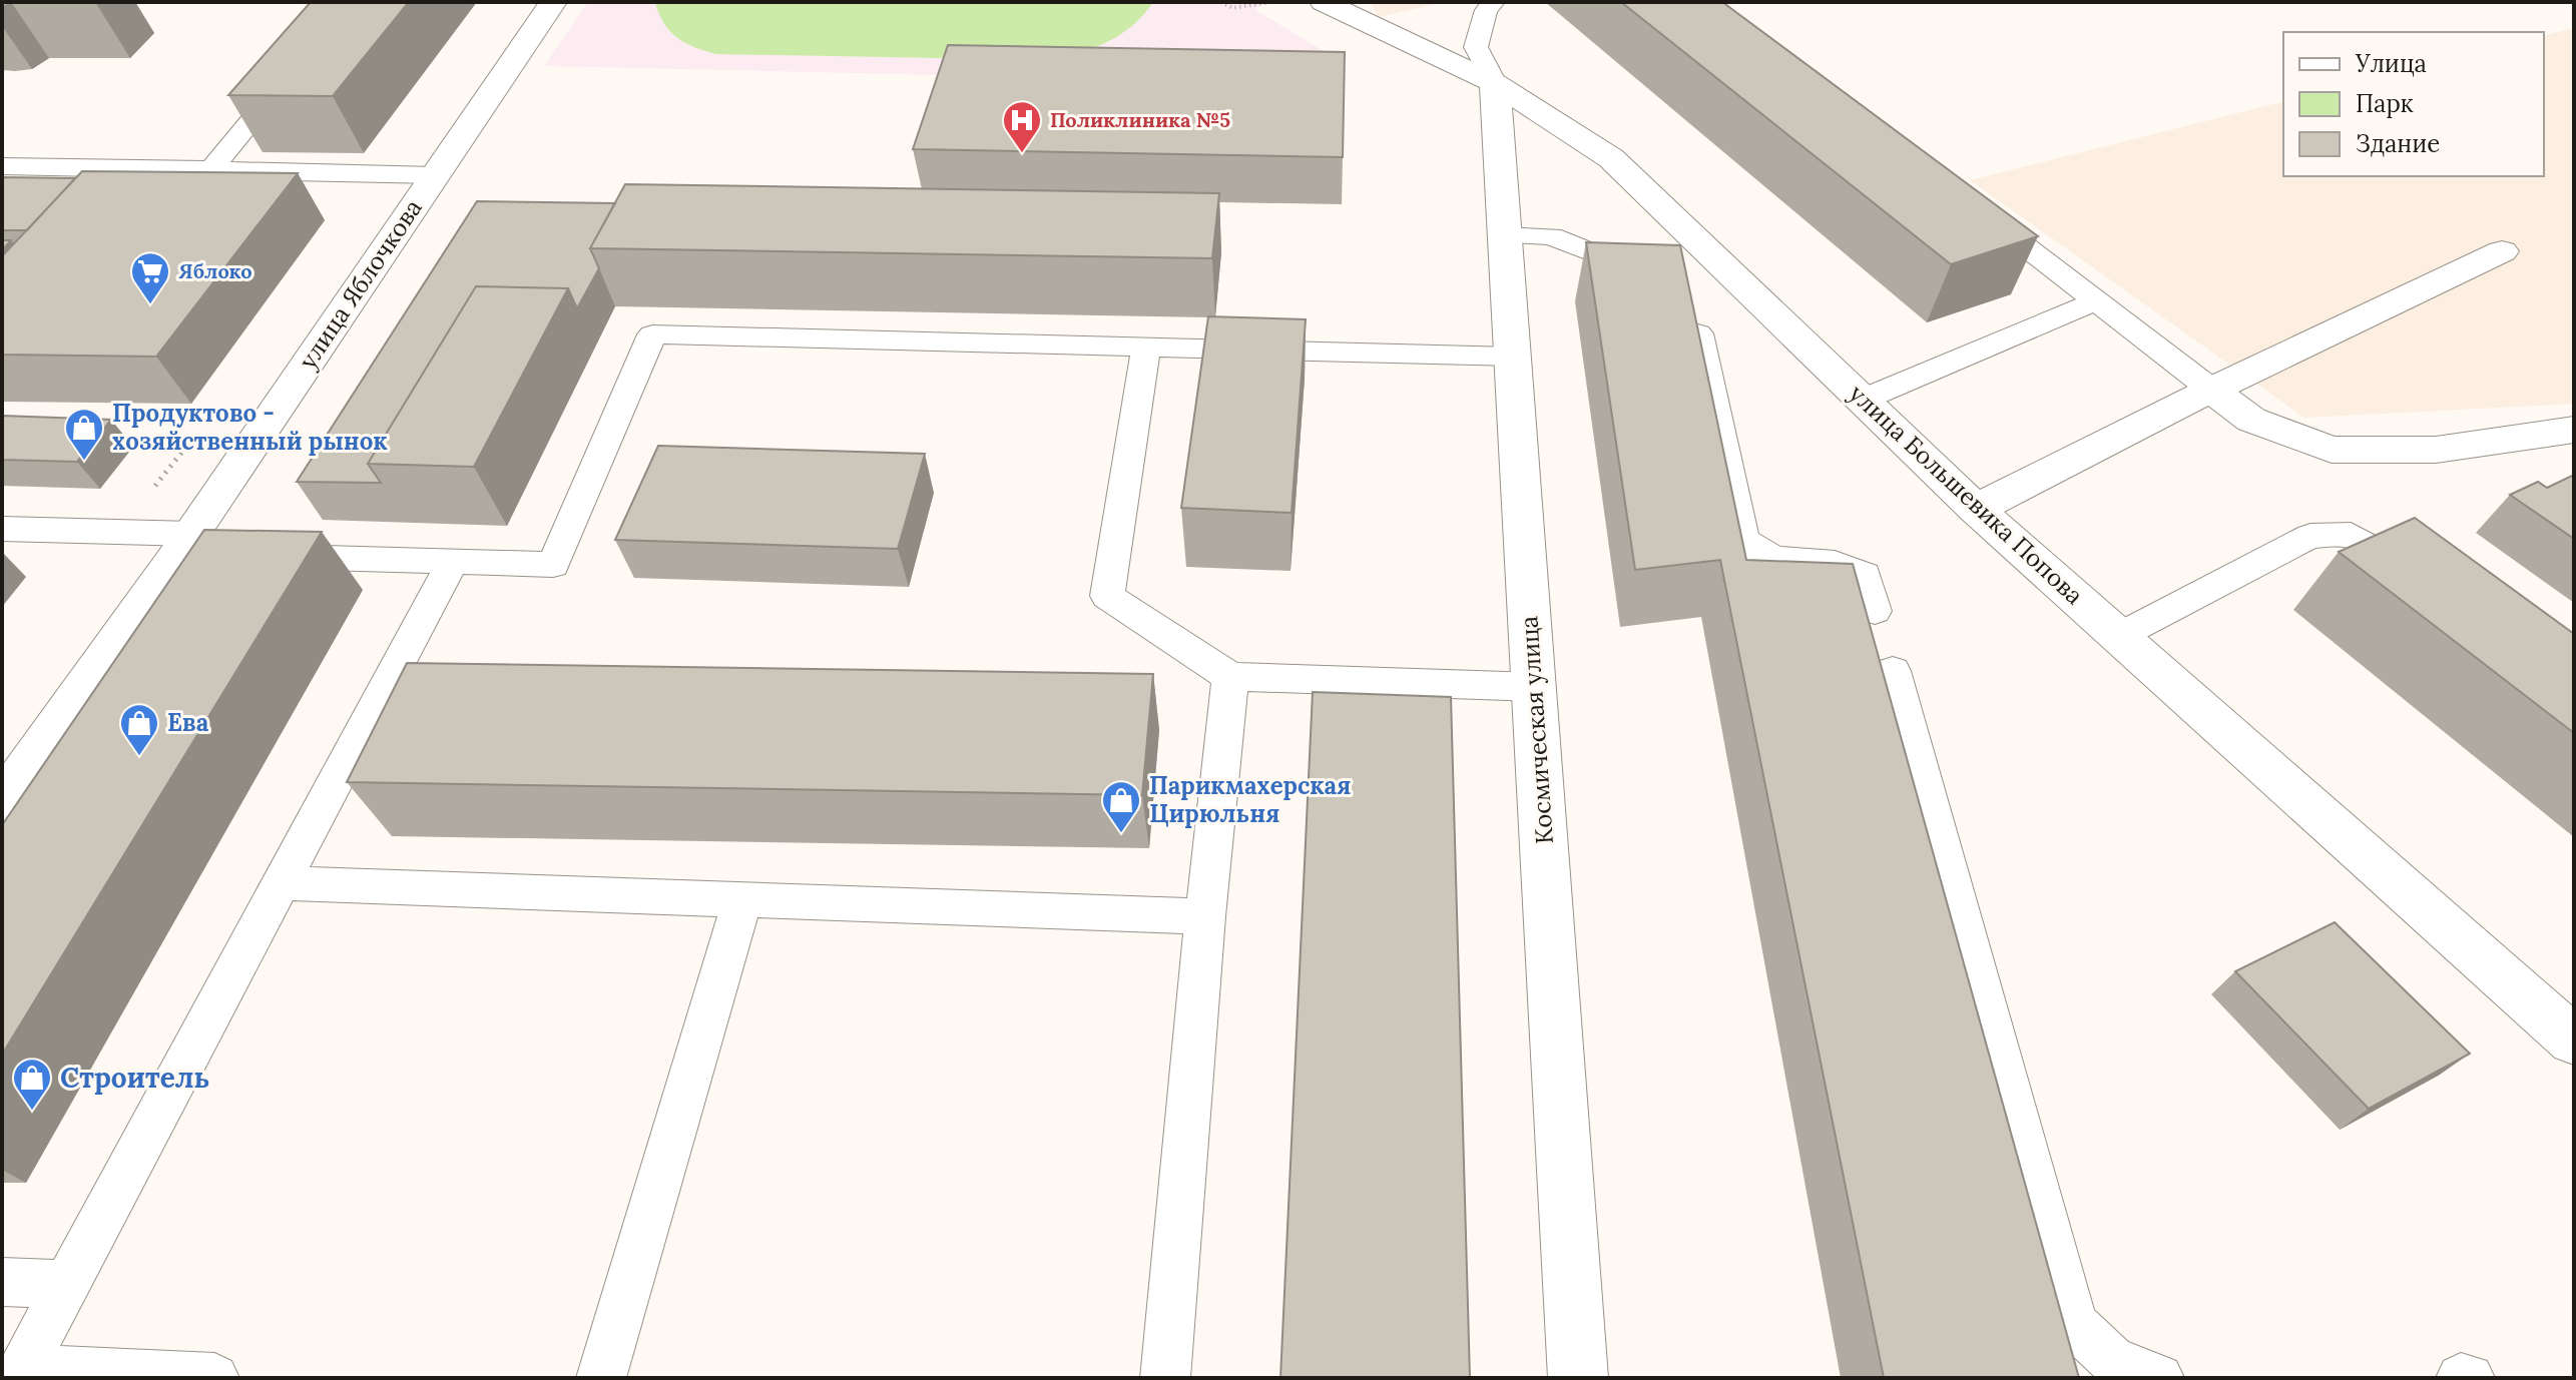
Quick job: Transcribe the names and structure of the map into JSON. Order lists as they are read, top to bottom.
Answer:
{
  "streets": {
    "street": ["улица Яблочкова", "улица Большевика Попова", "Космическая улица"]
  },
  "crossings": [
    ["улица Большевика Попова", "Космическая улица"]
  ],
  "places": {
    "hospital": ["Поликлиника №5"],
    "supermarket": ["Яблоко"],
    "shop": [
      "Продуктово - хозяйственный рынок",
      "Ева",
      "Парикмахерская Цирюльня",
      "Строитель"
    ]
  },
  "legend": ["Улица", "Парк", "Здание"]
}
